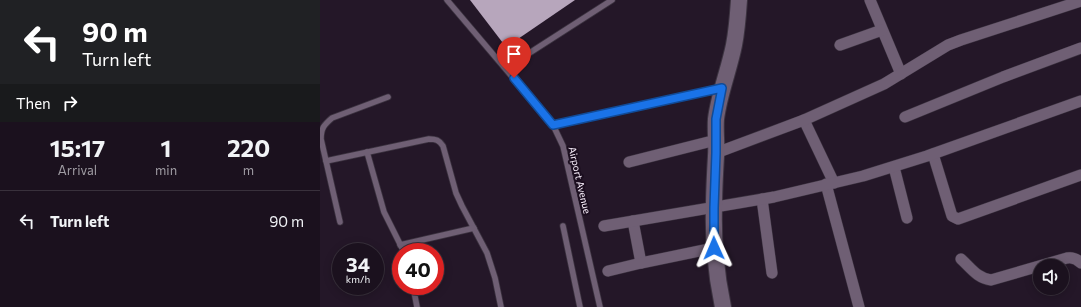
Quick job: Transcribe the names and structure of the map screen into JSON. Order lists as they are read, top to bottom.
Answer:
{
  "streets": {
    "lane": ["Airport Avenue"]
  },
  "page": {
    "turn": ["90 m", "Turn left"],
    "then": "Then",
    "eta": [
      "15:17",
      "Arrival",
      "1",
      "min",
      "220",
      "m"
    ],
    "list": [
      {
        "name": "Turn left",
        "value": "90 m"
      }
    ],
    "speed": "34 km/h",
    "limit": "40"
  }
}
